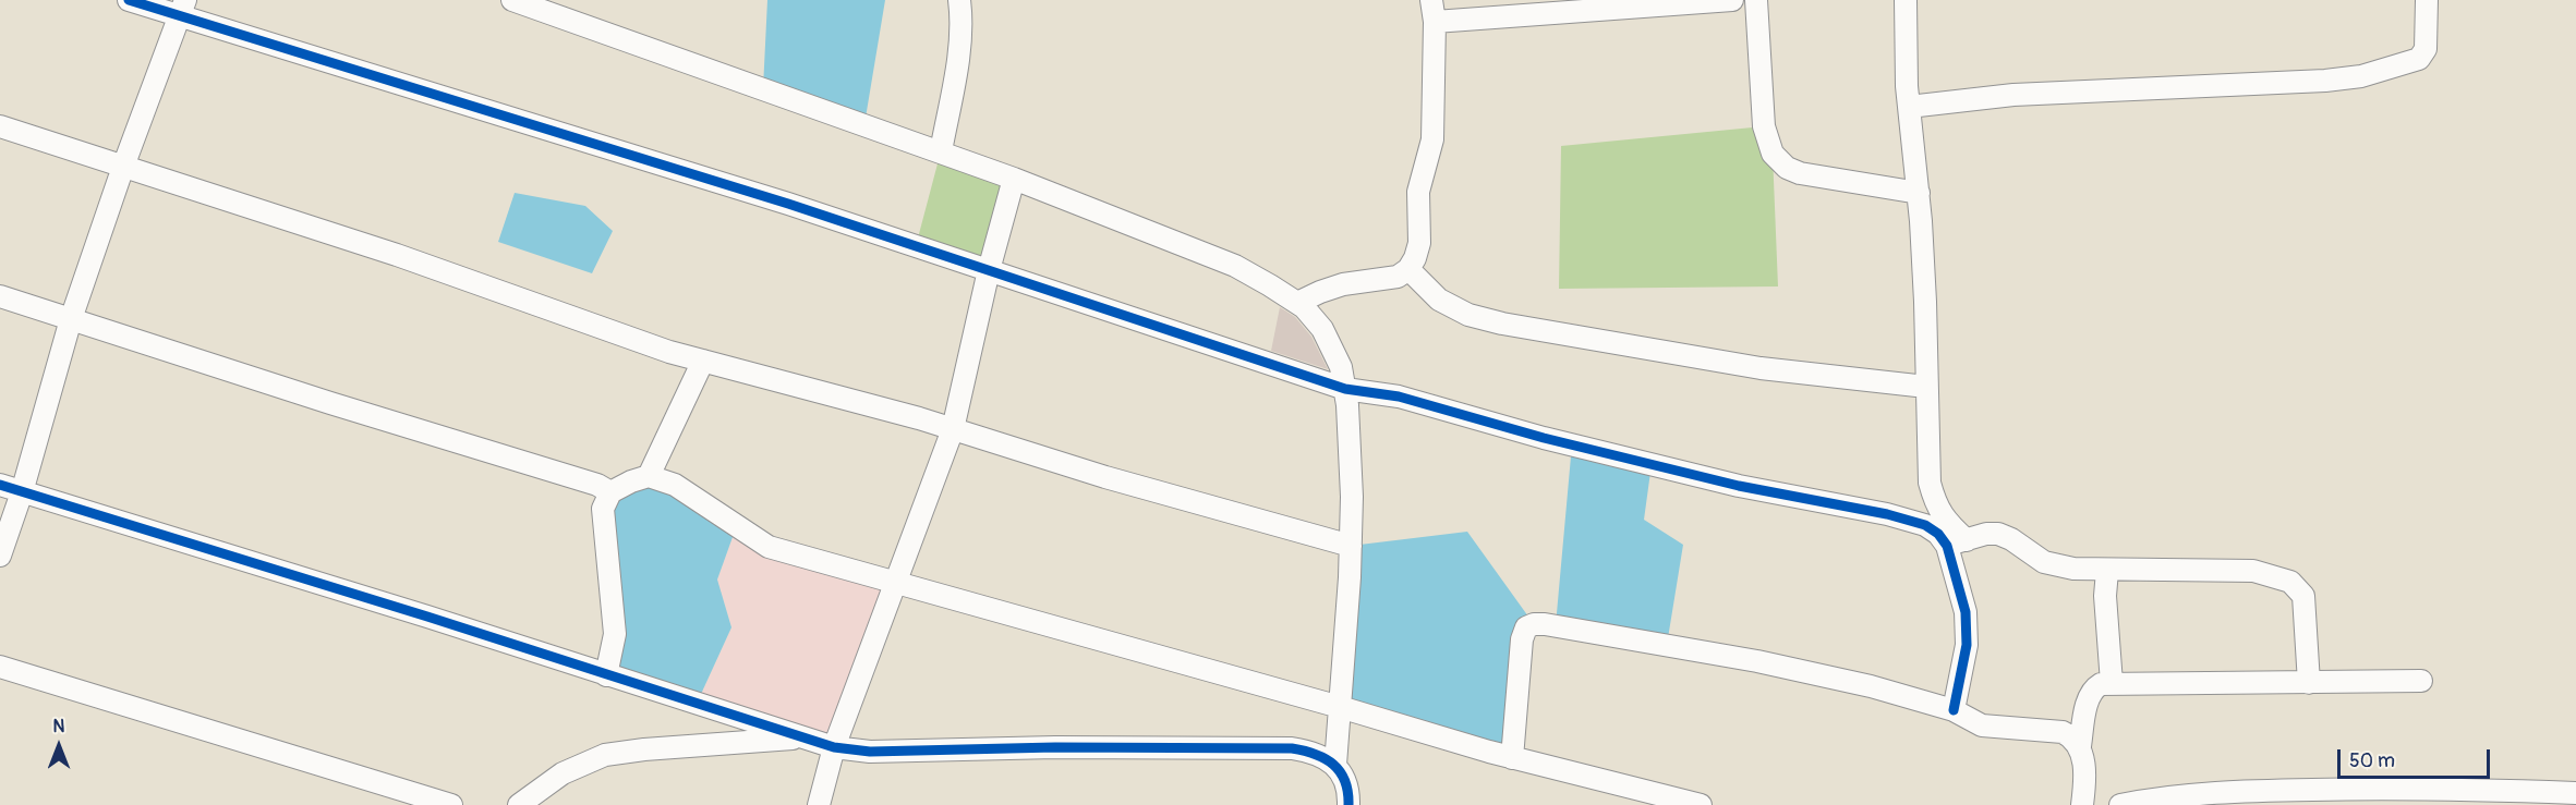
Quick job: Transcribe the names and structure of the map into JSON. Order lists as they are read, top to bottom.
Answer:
{
  "scale_bar": "50 m",
  "north": "top"
}
